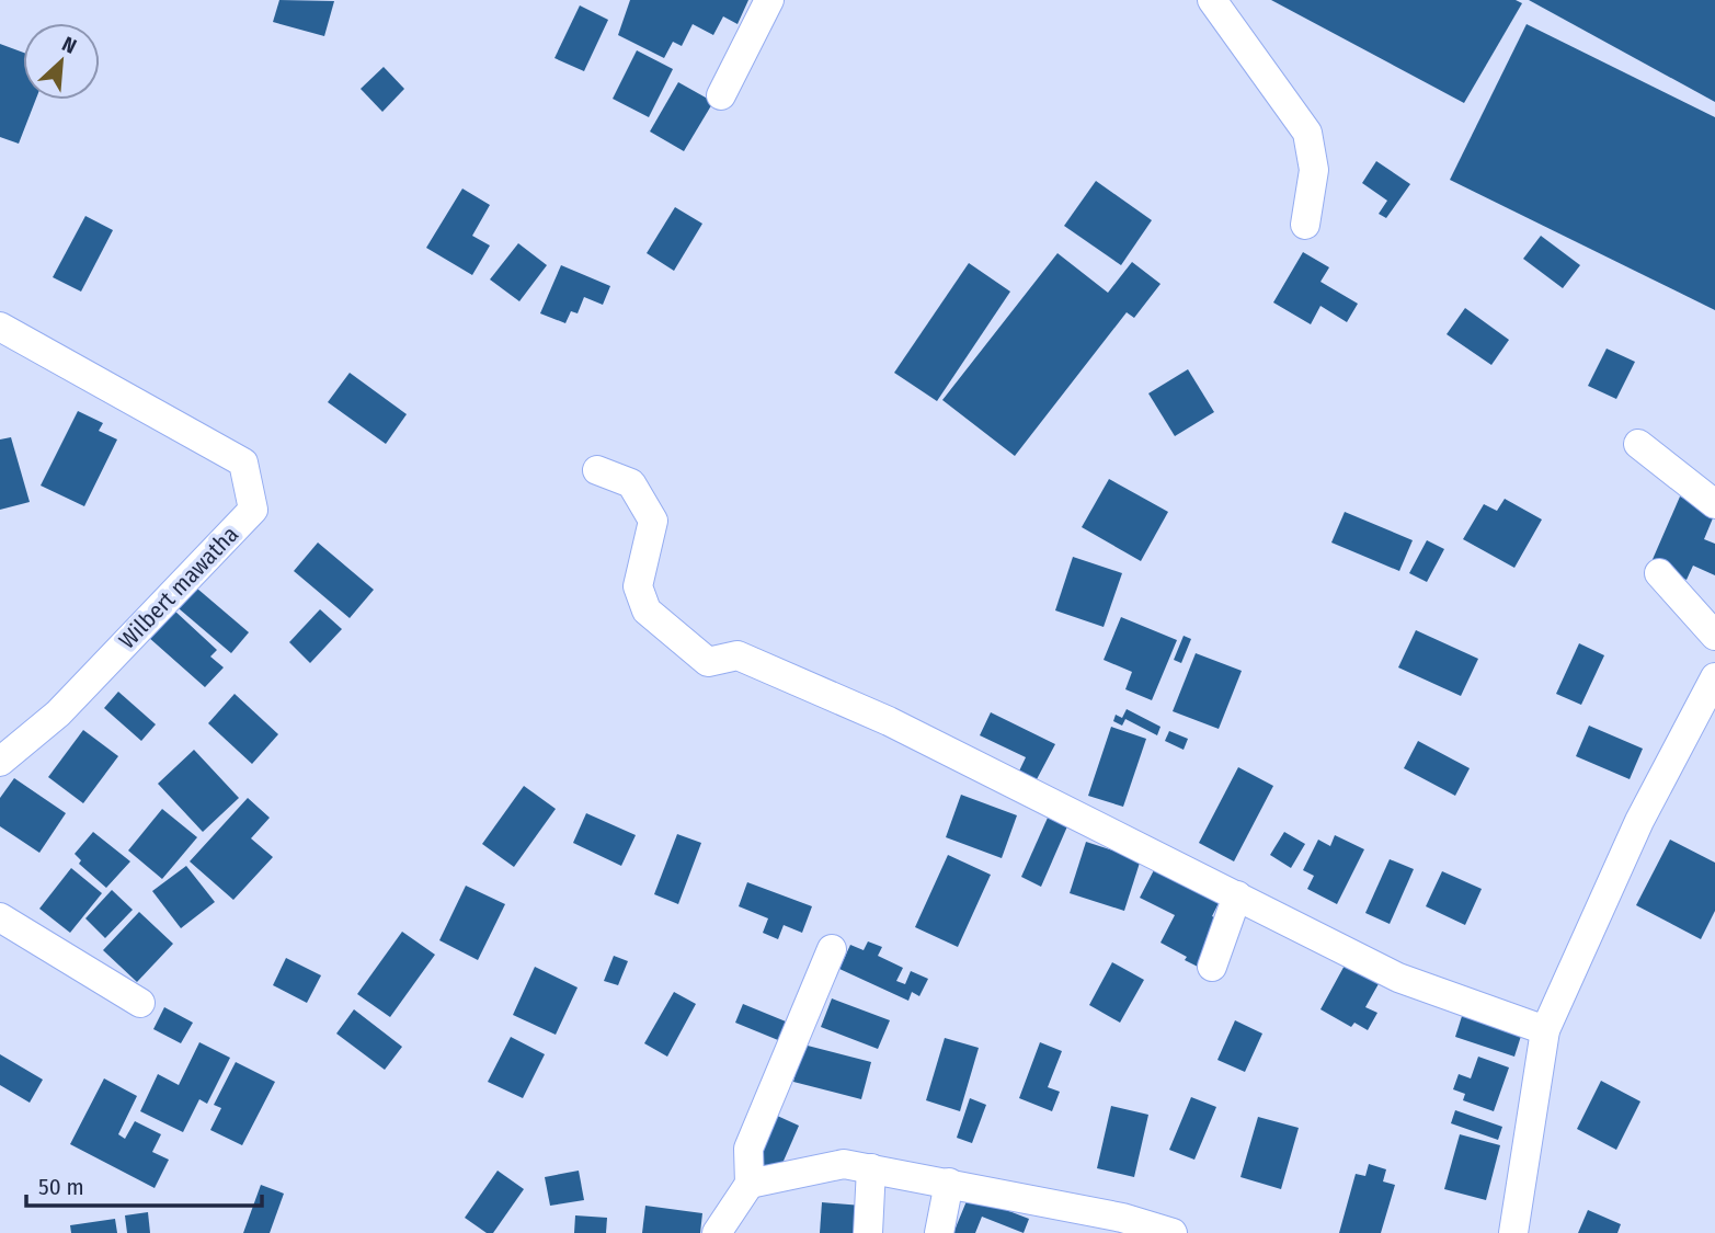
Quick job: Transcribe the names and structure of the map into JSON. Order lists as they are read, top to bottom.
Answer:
{
  "streets": {
    "street": ["Wilbert mawatha"]
  },
  "scale_bar": "50 m",
  "north": "top right"
}
